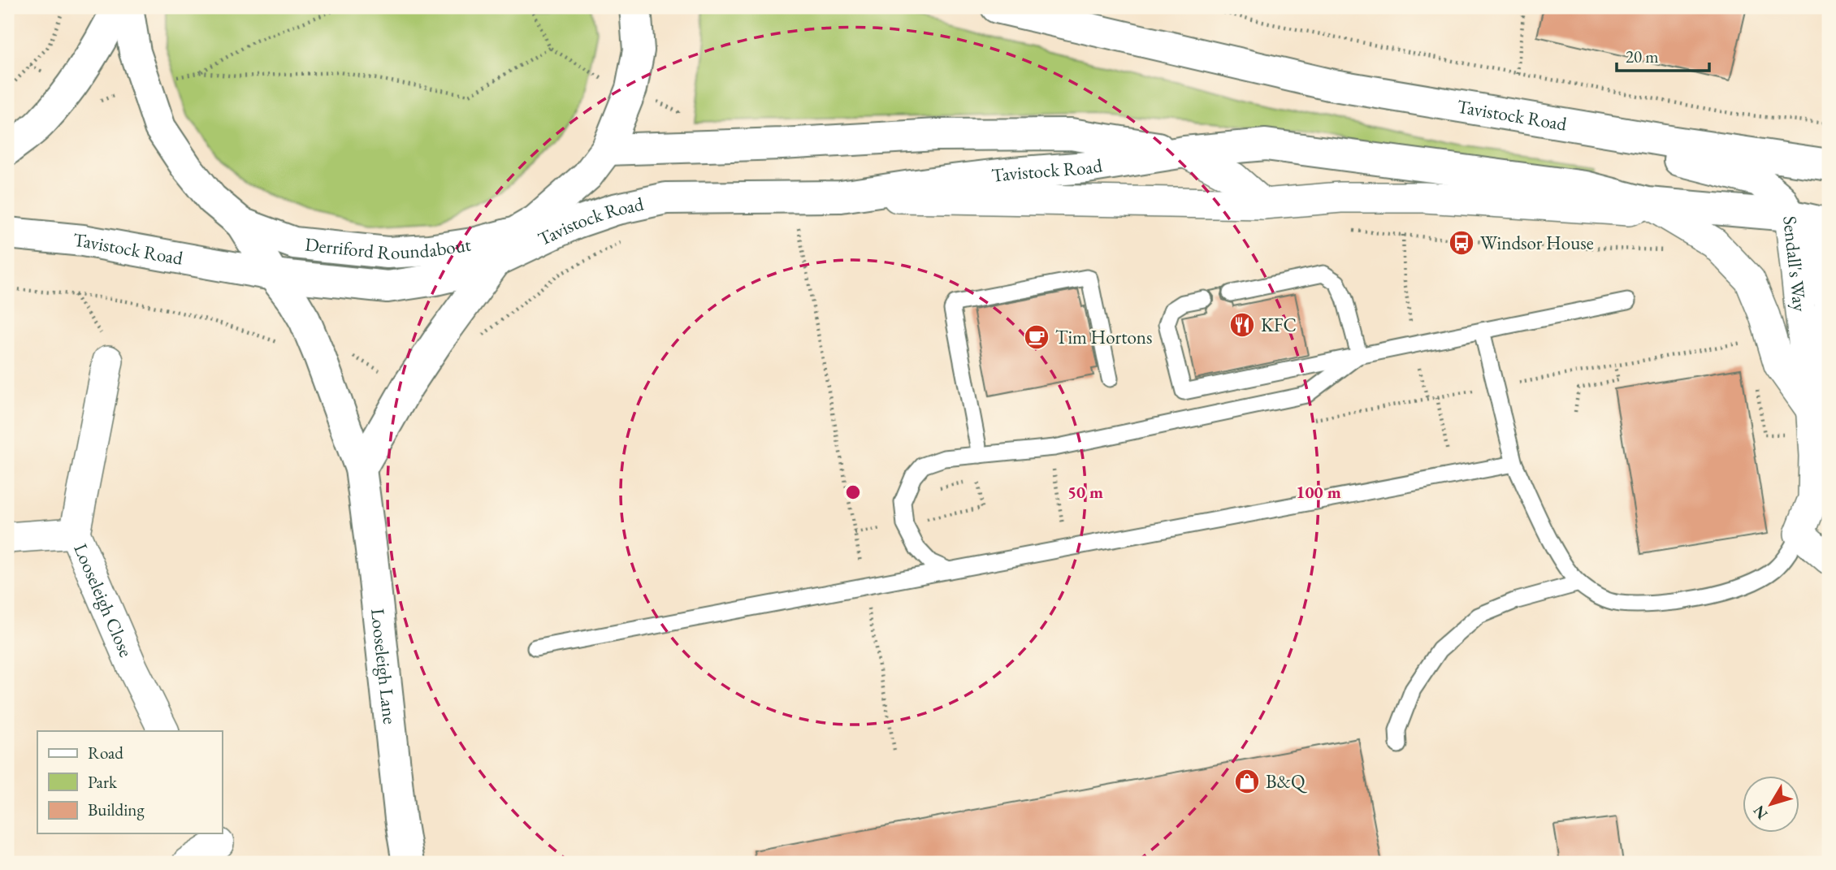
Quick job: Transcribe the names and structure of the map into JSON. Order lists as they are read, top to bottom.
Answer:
{
  "streets": {
    "main road": ["Tavistock Road", "Derriford Roundabout", "Looseleigh Lane"],
    "street": ["Sendall's Way", "Looseleigh Close"]
  },
  "crossings": [
    ["Tavistock Road", "Derriford Roundabout"],
    ["Tavistock Road", "Sendall's Way"],
    ["Tavistock Road", "Looseleigh Lane"],
    ["Derriford Roundabout", "Looseleigh Lane"]
  ],
  "places": {
    "bus stop": ["Windsor House"],
    "restaurant": ["KFC"],
    "cafe": ["Tim Hortons"],
    "shop": ["B&Q"]
  },
  "legend": ["Road", "Park", "Building"],
  "scale_bar": "20 m",
  "north": "bottom left",
  "rings": ["50 m", "100 m"]
}
